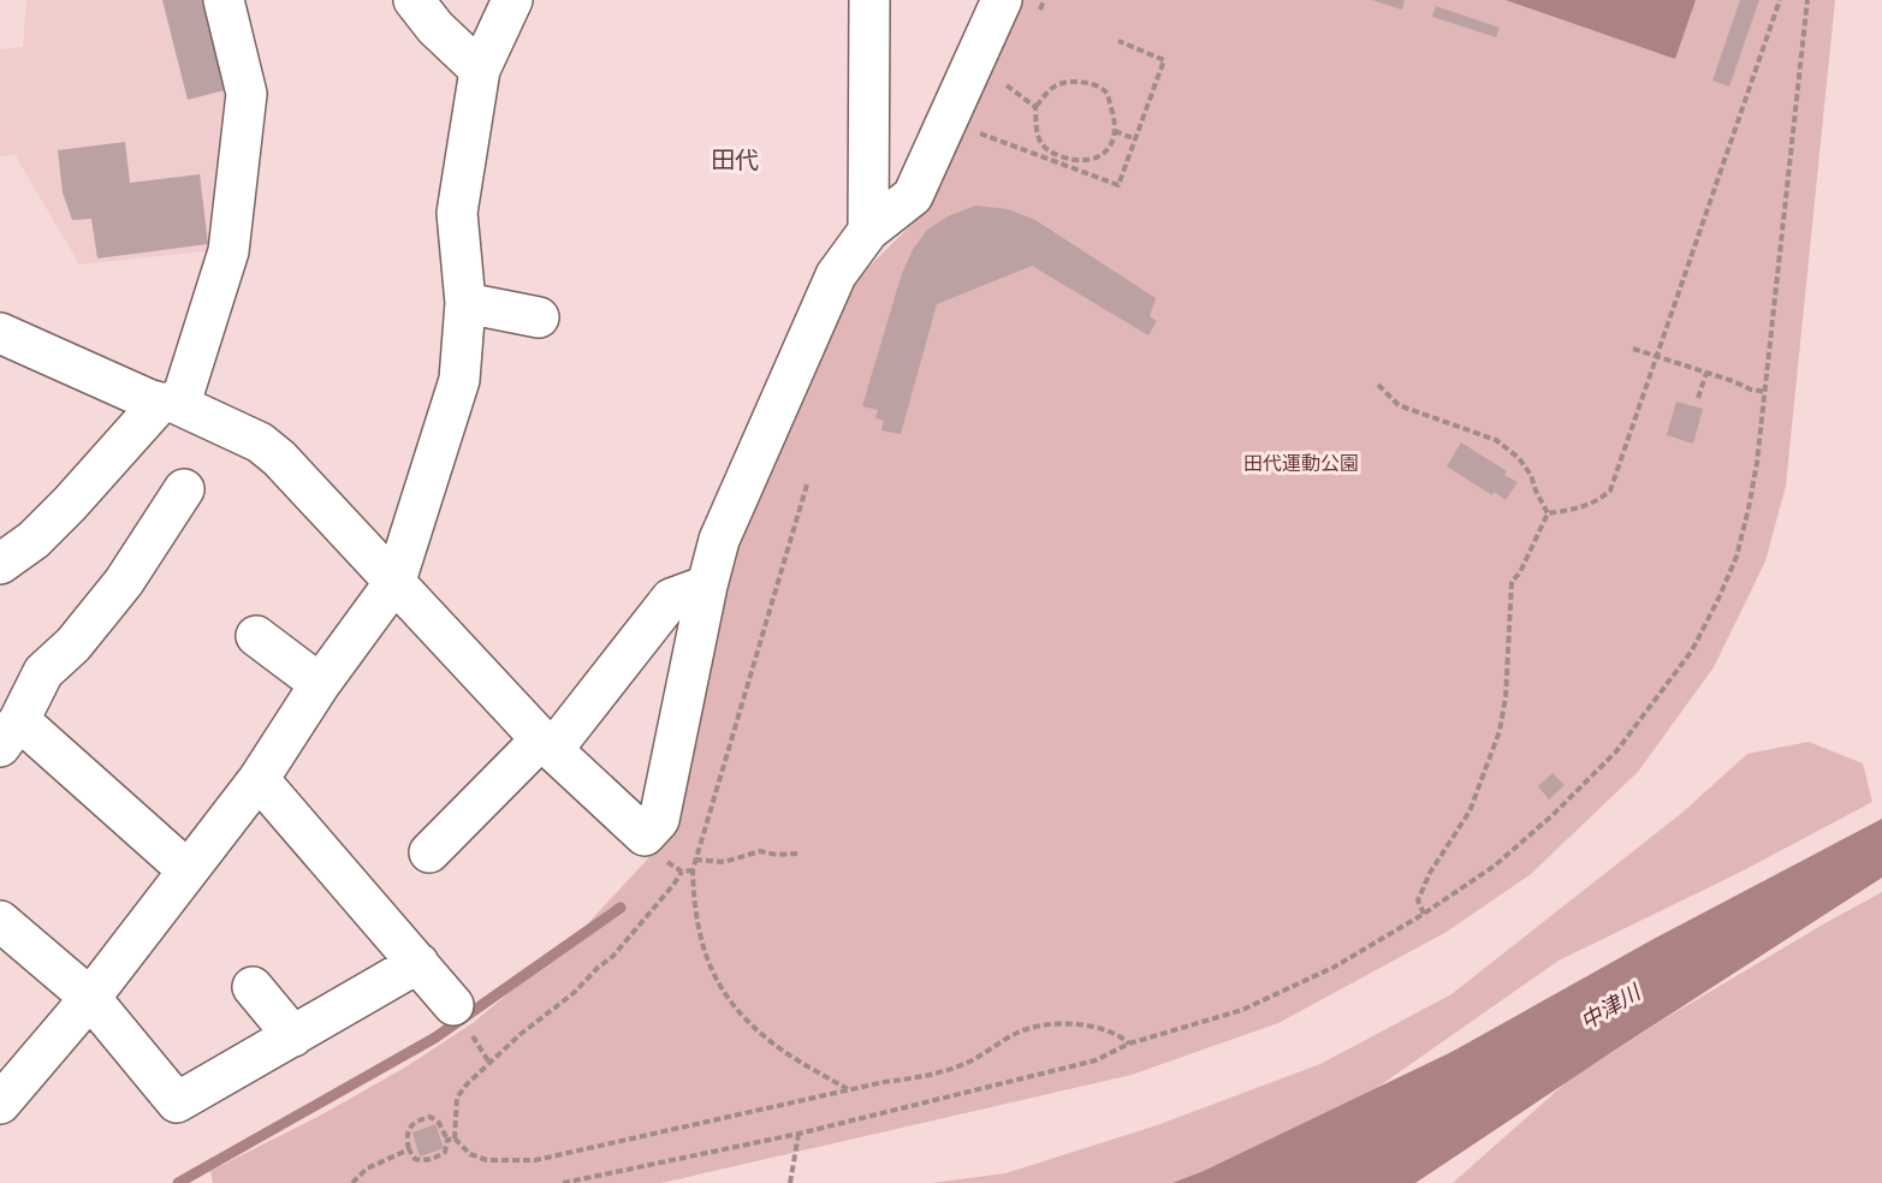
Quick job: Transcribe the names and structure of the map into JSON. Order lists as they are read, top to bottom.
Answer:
{
  "districts": ["田代"],
  "water": ["中津川"],
  "parks": ["田代運動公園"]
}
